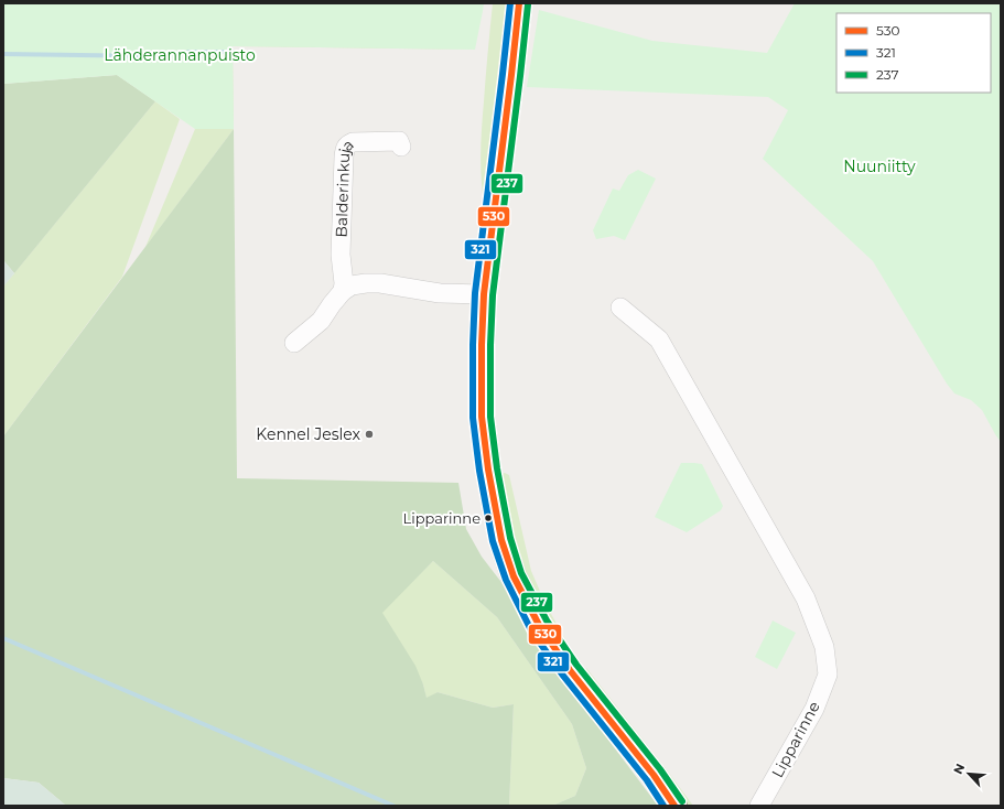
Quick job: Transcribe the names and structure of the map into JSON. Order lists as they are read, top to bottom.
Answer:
{
  "streets": {
    "street": ["Balderinkuja", "Lipparinne"]
  },
  "parks": ["Lähderannanpuisto", "Nuuniitty"],
  "places": ["Kennel Jeslex", "Lipparinne"],
  "lines": ["transit line 530", "transit line 321", "transit line 237"],
  "legend": ["530", "321", "237"],
  "north": "top left"
}
